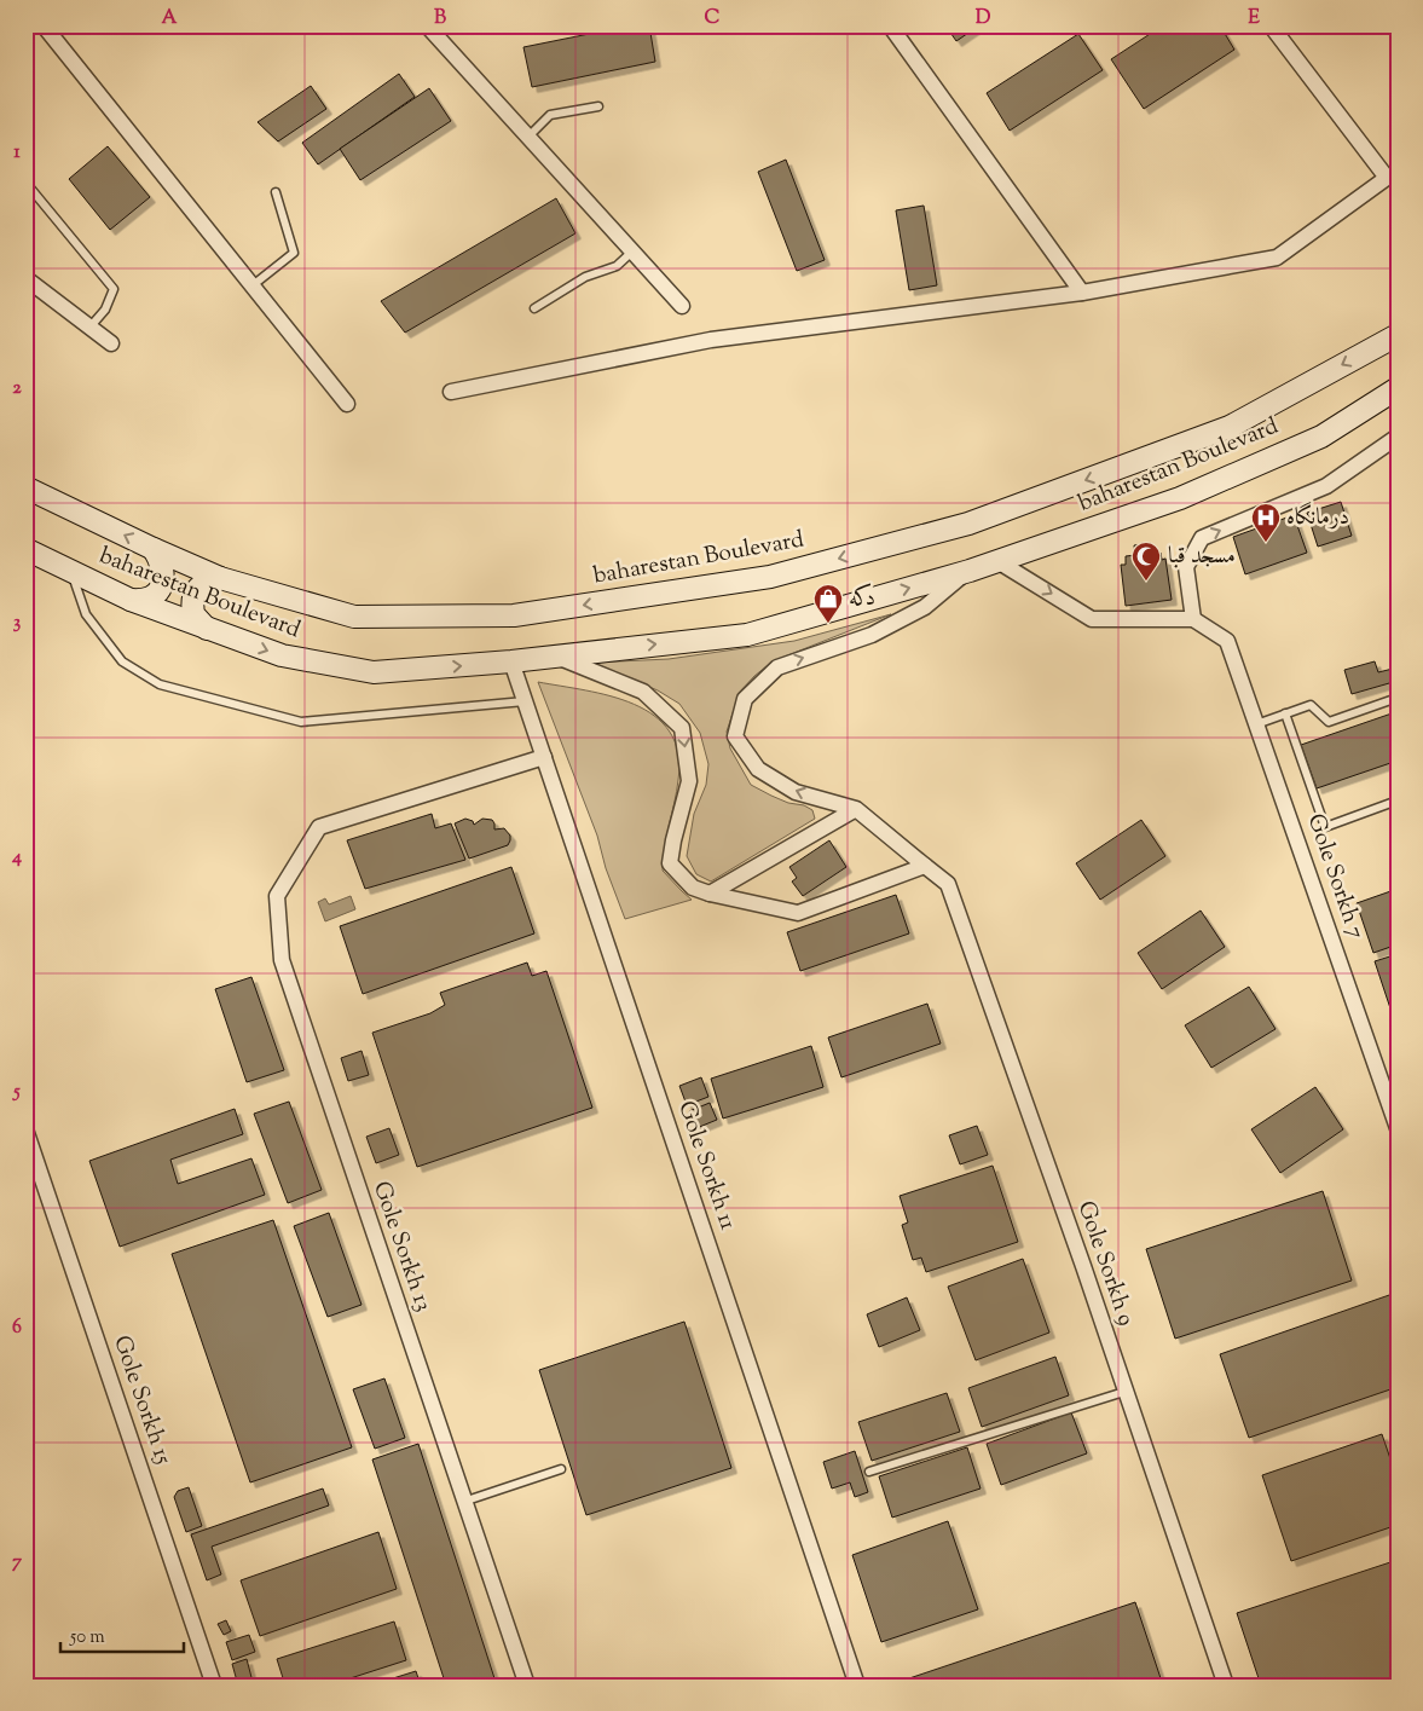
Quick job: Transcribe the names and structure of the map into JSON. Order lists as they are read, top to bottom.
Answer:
{
  "streets": {
    "street": [
      "baharestan Boulevard",
      "Gole Sorkh 7",
      "Gole Sorkh 11",
      "Gole Sorkh 13",
      "Gole Sorkh 9",
      "Gole Sorkh 15"
    ]
  },
  "crossings": [
    ["baharestan Boulevard", "Gole Sorkh 11"],
    ["Gole Sorkh 11", "Gole Sorkh 13"]
  ],
  "places": {
    "hospital": ["درمانگاه"],
    "mosque": ["مسجد قبا"],
    "shop": ["دکه"]
  },
  "scale_bar": "50 m",
  "grid": {
    "columns": [
      "A",
      "B",
      "C",
      "D",
      "E"
    ],
    "rows": [
      "1",
      "2",
      "3",
      "4",
      "5",
      "6",
      "7"
    ]
  }
}
